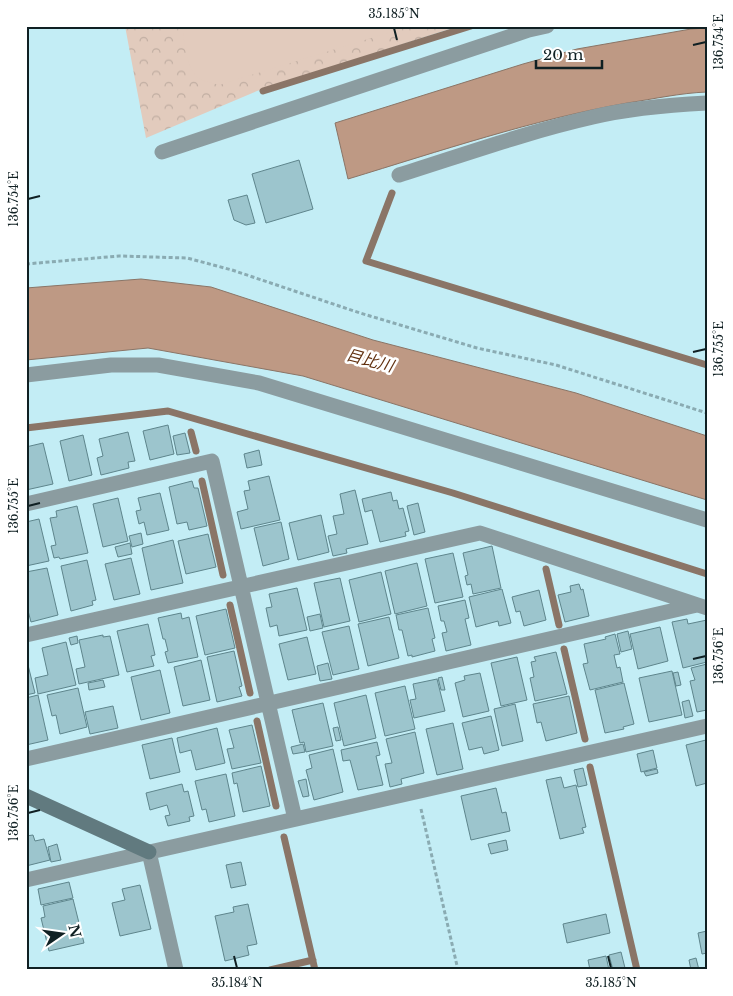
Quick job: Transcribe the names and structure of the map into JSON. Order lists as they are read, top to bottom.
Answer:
{
  "water": ["目比川"],
  "scale_bar": "20 m",
  "north": "right",
  "coordinates": [
    "35.185°N",
    "136.754°E",
    "136.755°E",
    "136.756°E",
    "35.184°N"
  ]
}
